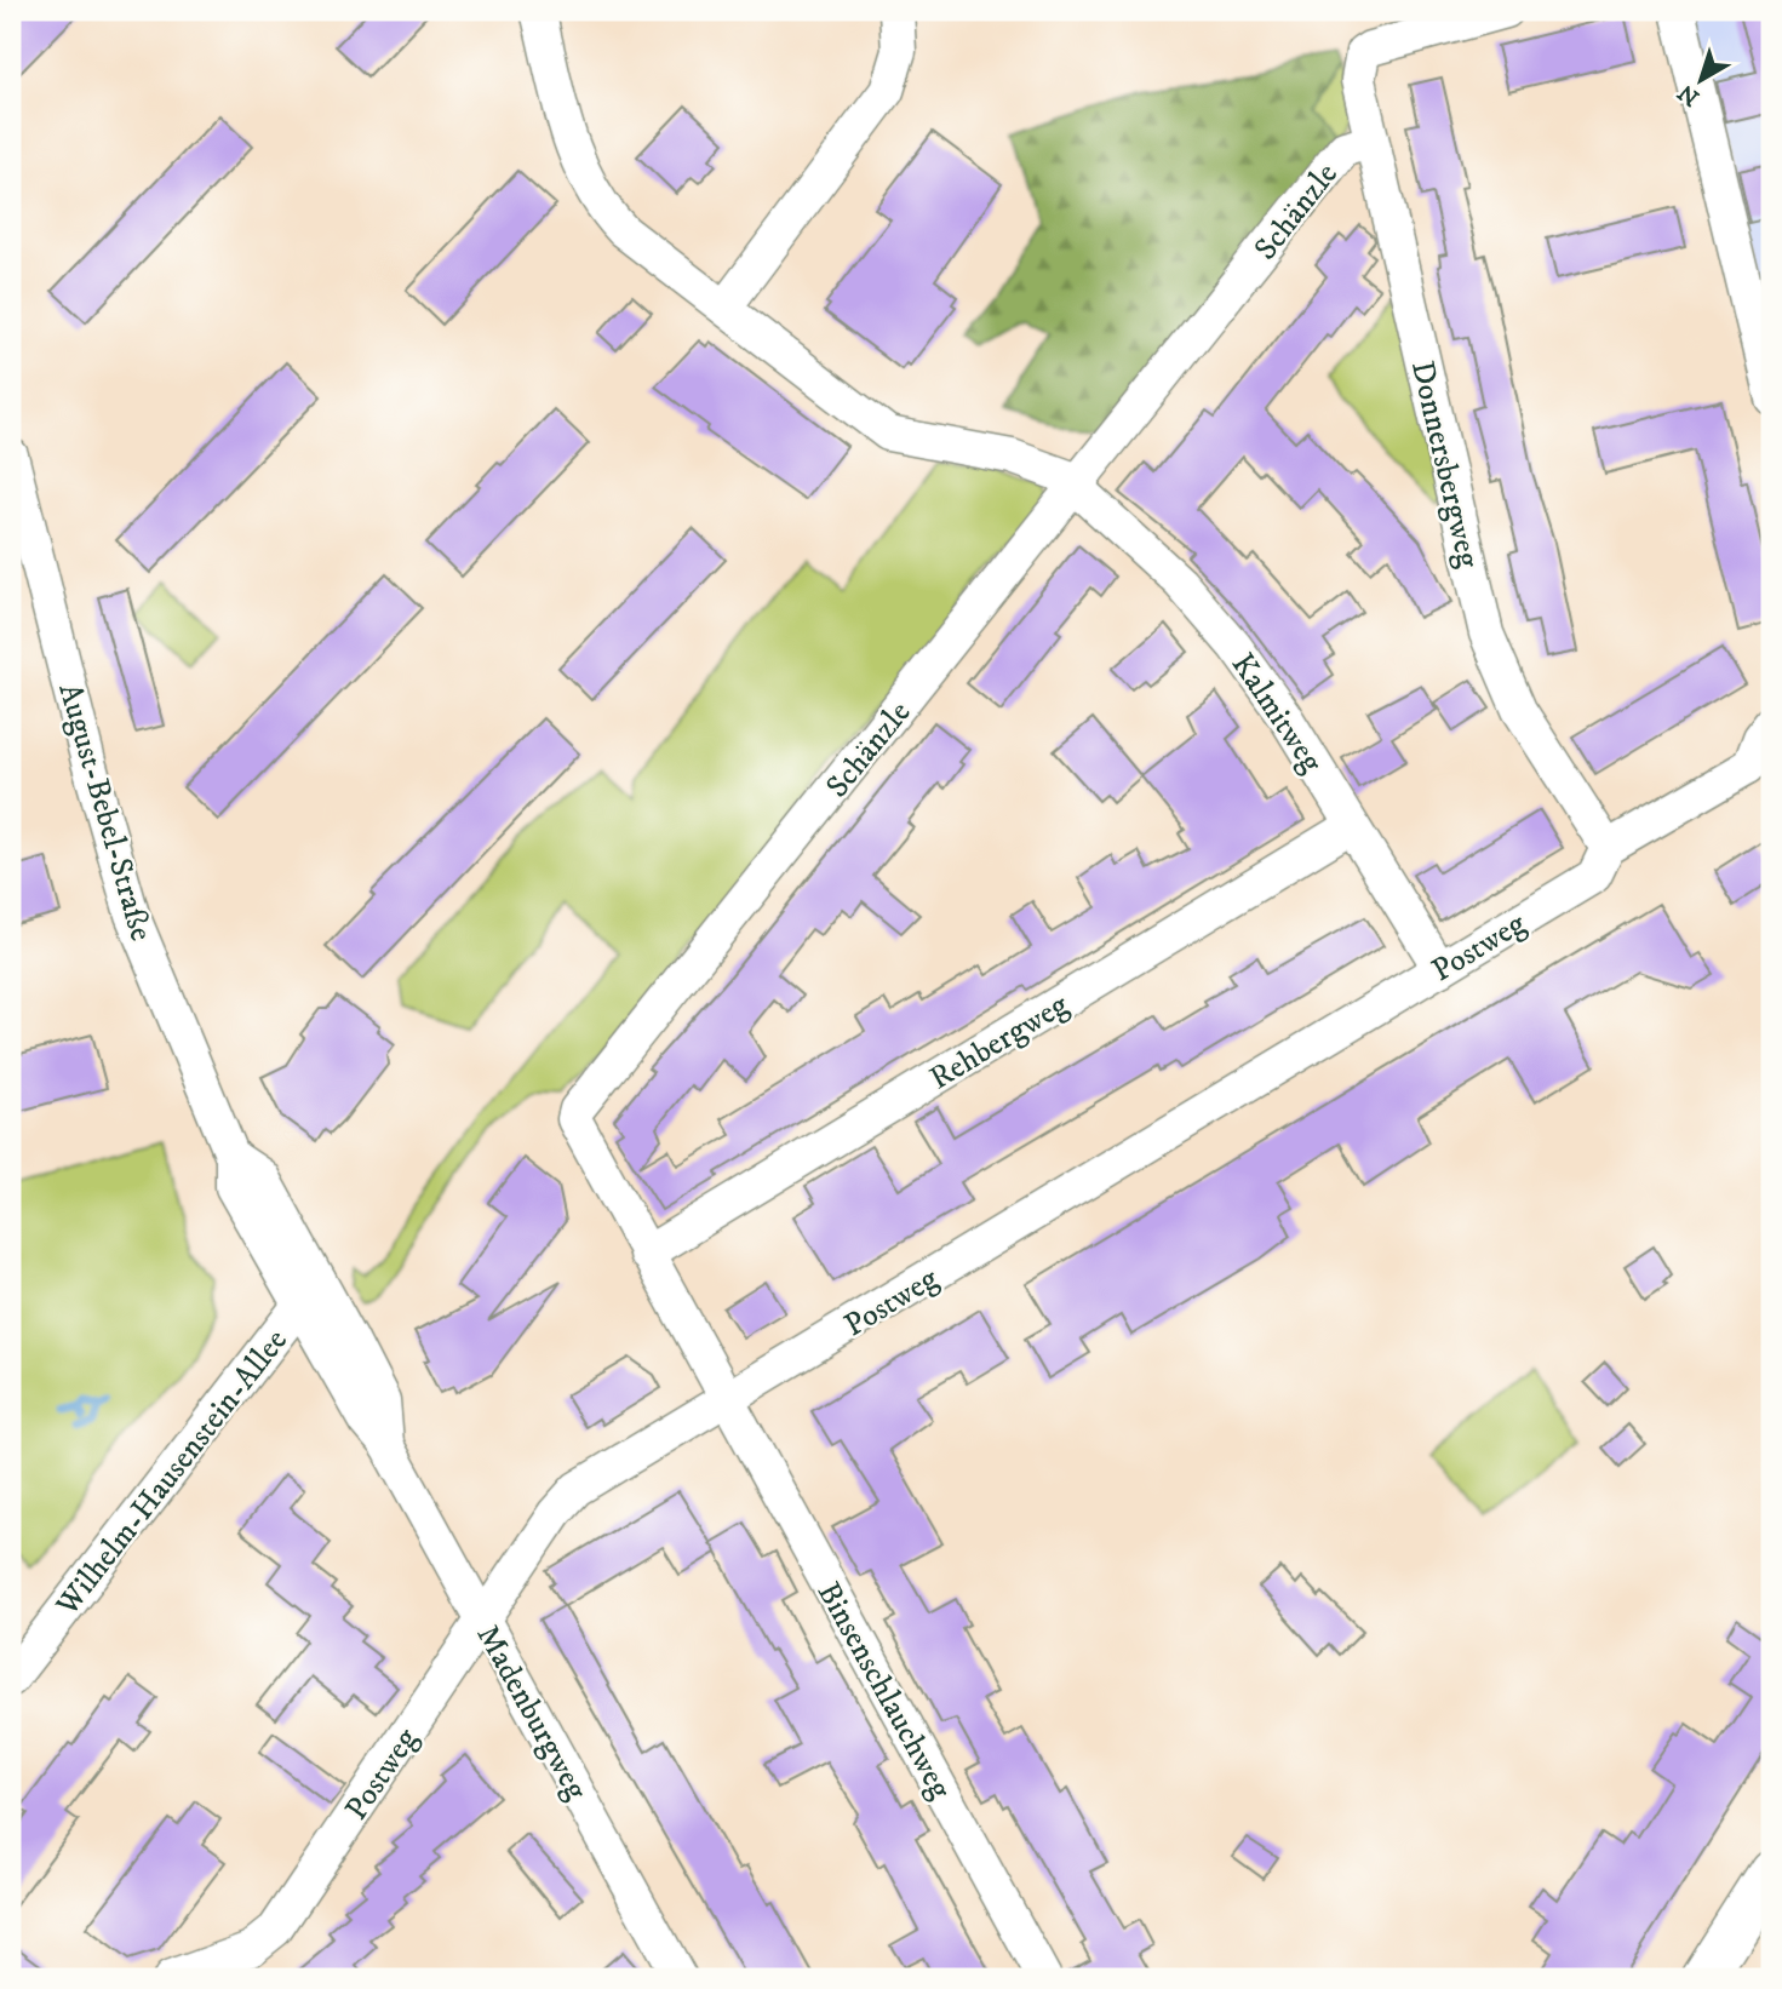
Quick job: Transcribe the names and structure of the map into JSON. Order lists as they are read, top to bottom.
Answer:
{
  "streets": {
    "street": [
      "Schänzle",
      "Donnersbergweg",
      "Kalmitweg",
      "August-Bebel-Straße",
      "Postweg",
      "Rehbergweg",
      "Wilhelm-Hausenstein-Allee",
      "Binsenschlauchweg",
      "Madenburgweg"
    ]
  },
  "crossings": [
    ["Schänzle", "Donnersbergweg"],
    ["Schänzle", "Kalmitweg"],
    ["Schänzle", "Postweg"],
    ["Schänzle", "Rehbergweg"],
    ["Schänzle", "Binsenschlauchweg"],
    ["Donnersbergweg", "Postweg"],
    ["Kalmitweg", "Postweg"],
    ["Kalmitweg", "Rehbergweg"],
    ["August-Bebel-Straße", "Wilhelm-Hausenstein-Allee"],
    ["August-Bebel-Straße", "Madenburgweg"],
    ["Postweg", "Binsenschlauchweg"],
    ["Postweg", "Madenburgweg"],
    ["Wilhelm-Hausenstein-Allee", "Madenburgweg"]
  ],
  "north": "bottom left"
}
